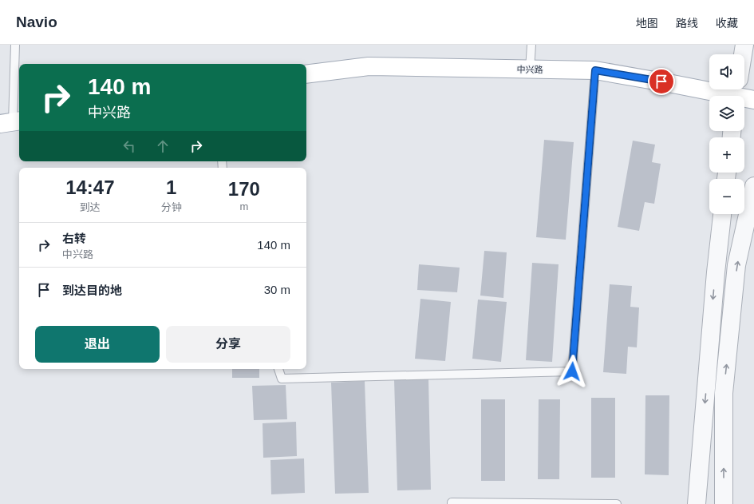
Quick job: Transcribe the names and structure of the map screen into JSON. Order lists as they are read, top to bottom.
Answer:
{
  "streets": {
    "main road": ["中兴路"]
  },
  "page": {
    "header": "Navio",
    "nav": ["地图", "路线", "收藏"],
    "map_buttons": ["+", "−"],
    "turn": ["140 m", "中兴路"],
    "eta": [
      "14:47",
      "到达",
      "1",
      "分钟",
      "170",
      "m"
    ],
    "list": [
      {
        "name": "右转",
        "note": "中兴路",
        "value": "140 m"
      },
      {
        "name": "到达目的地",
        "value": "30 m"
      }
    ],
    "buttons": ["退出", "分享"]
  }
}
